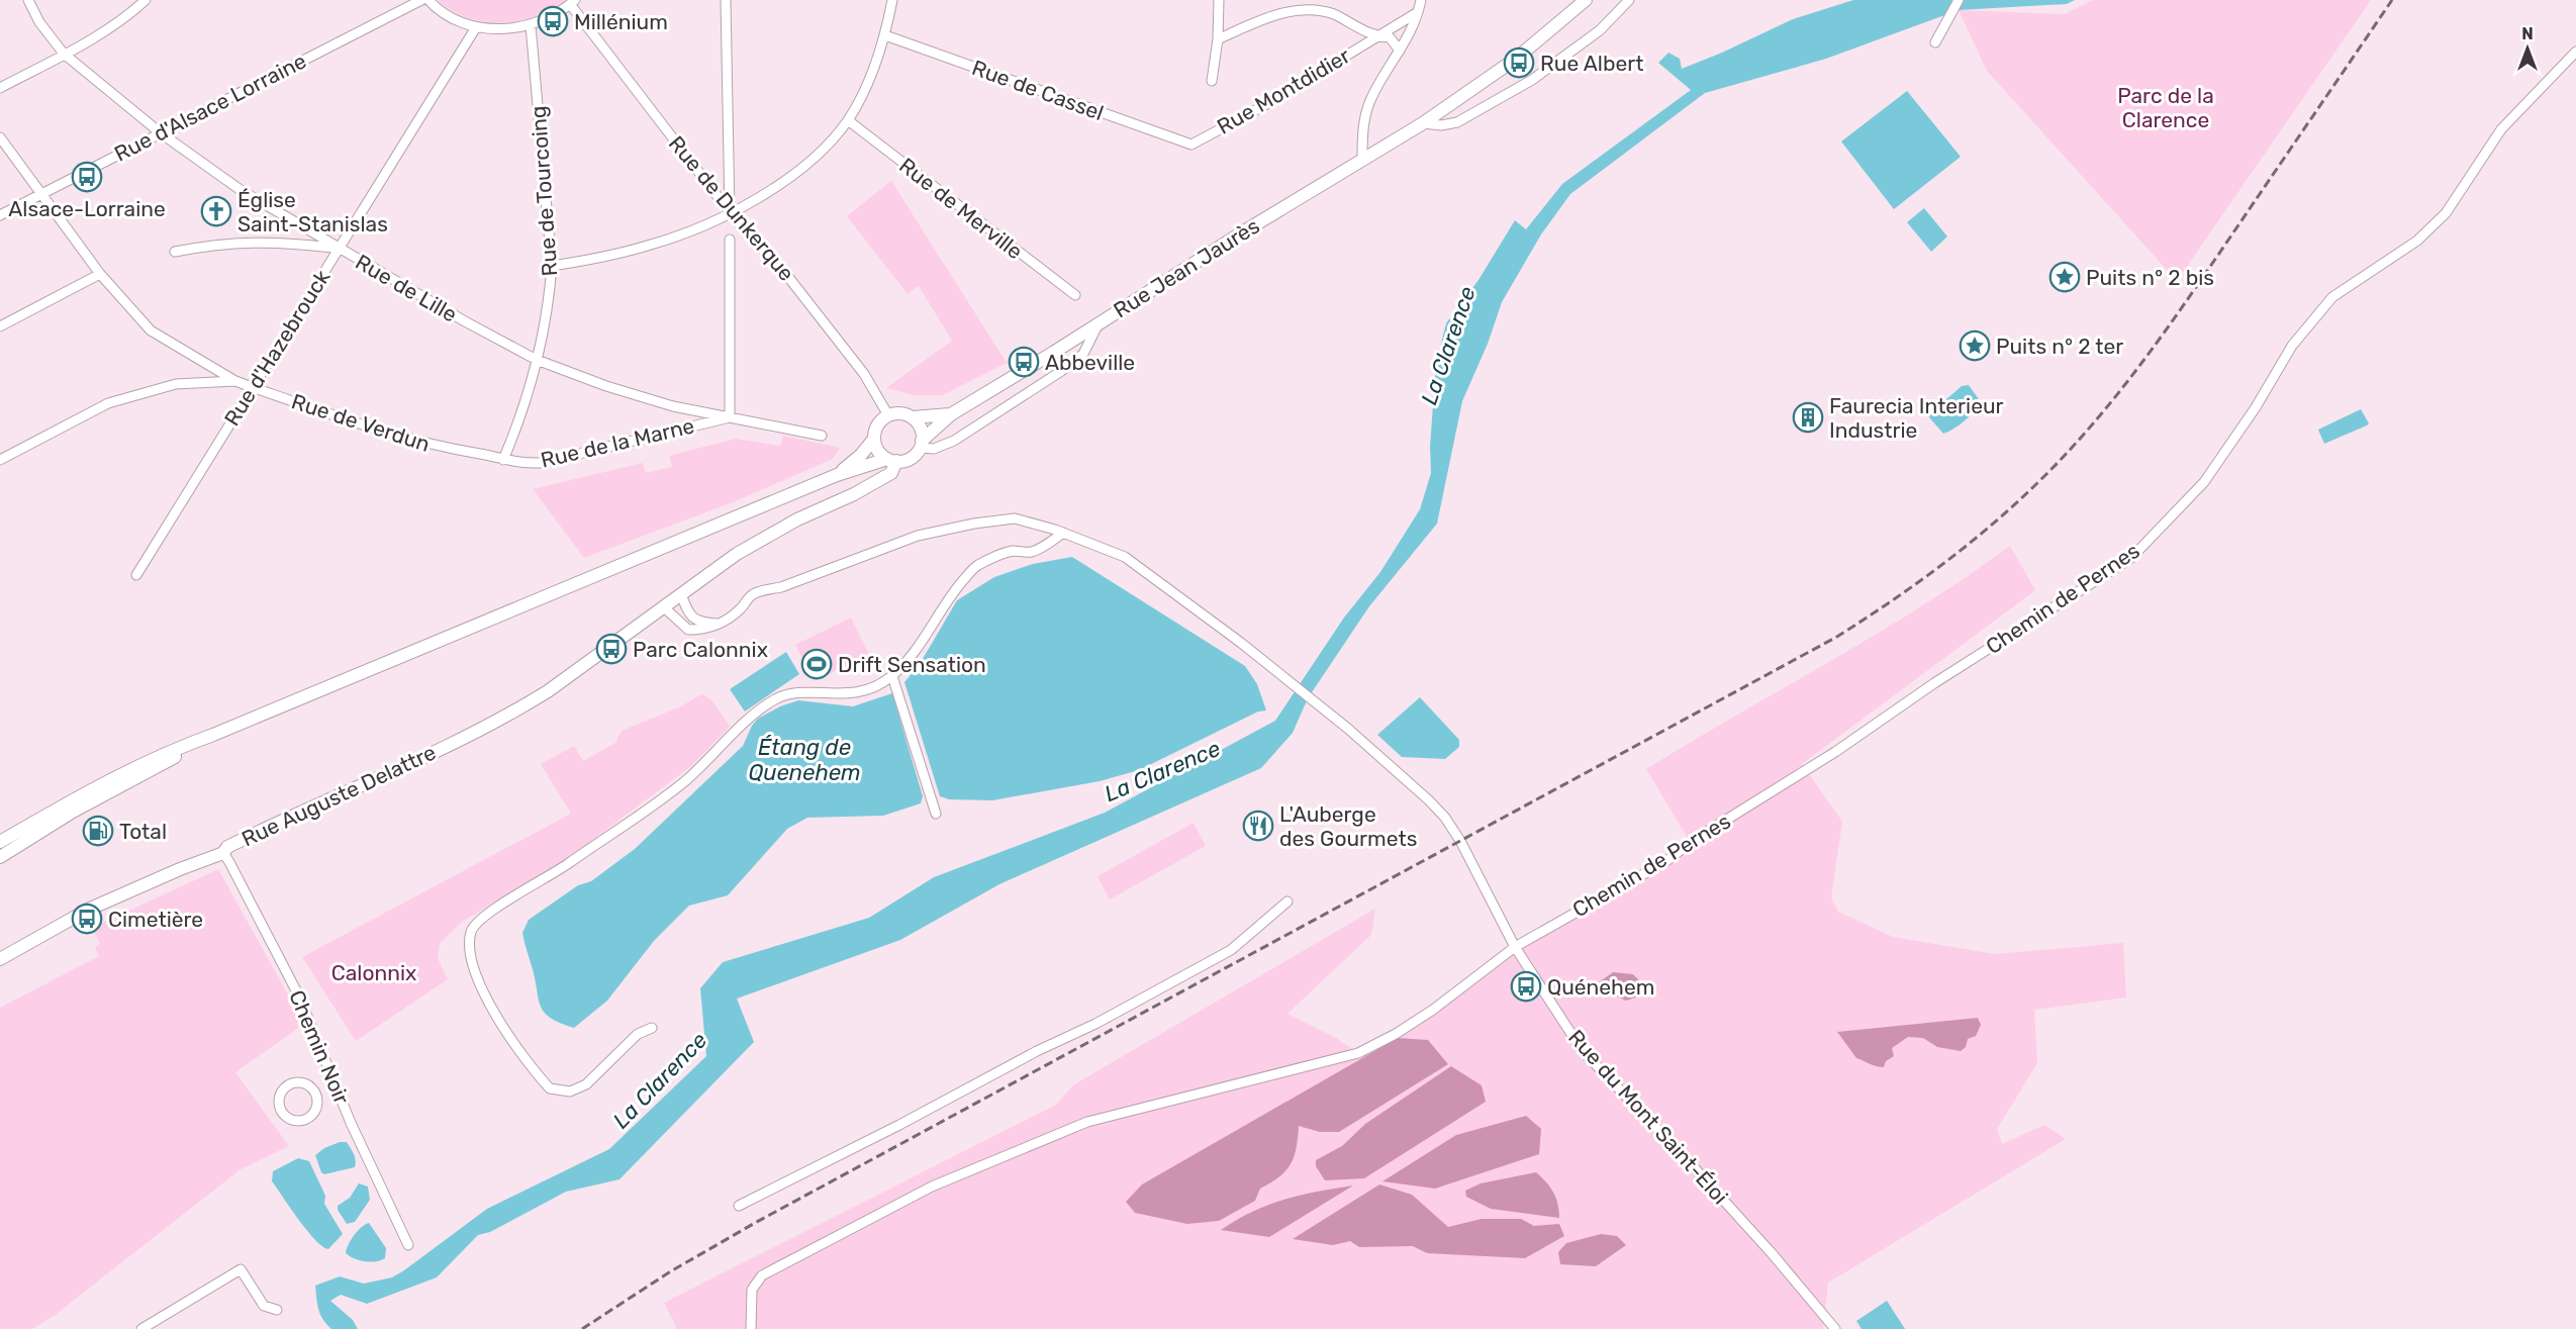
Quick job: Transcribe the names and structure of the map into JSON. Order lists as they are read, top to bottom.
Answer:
{
  "streets": {
    "main road": ["Rue Jean Jaurès", "Rue Auguste Delattre"],
    "street": [
      "Rue de Cassel",
      "Rue Montdidier",
      "Rue d'Alsace Lorraine",
      "Rue de Tourcoing",
      "Rue de Dunkerque",
      "Rue de Merville",
      "Rue de Lille",
      "Rue d'Hazebrouck",
      "Rue de Verdun",
      "Rue de la Marne",
      "Chemin de Pernes",
      "Chemin Noir",
      "Rue du Mont Saint-Éloi"
    ]
  },
  "crossings": [
    ["Rue de Cassel", "Rue Montdidier"],
    ["Rue d'Alsace Lorraine", "Rue de Lille"],
    ["Rue d'Alsace Lorraine", "Rue de Verdun"],
    ["Rue de Tourcoing", "Rue de Lille"],
    ["Rue de Tourcoing", "Rue de Verdun"],
    ["Rue de Tourcoing", "Rue de la Marne"],
    ["Rue de Dunkerque", "Rue Jean Jaurès"],
    ["Rue de Dunkerque", "Rue Auguste Delattre"],
    ["Rue Jean Jaurès", "Rue Auguste Delattre"],
    ["Rue de Lille", "Rue d'Hazebrouck"],
    ["Rue de Lille", "Rue de la Marne"],
    ["Rue d'Hazebrouck", "Rue de Verdun"],
    ["Rue de Verdun", "Rue de la Marne"],
    ["Chemin de Pernes", "Rue du Mont Saint-Éloi"],
    ["Rue Auguste Delattre", "Chemin Noir"]
  ],
  "water": ["La Clarence", "Étang de Quenehem"],
  "parks": ["Parc de la Clarence", "Calonnix"],
  "places": {
    "bus stop": [
      "Millénium",
      "Rue Albert",
      "Alsace-Lorraine",
      "Abbeville",
      "Parc Calonnix",
      "Cimetière",
      "Quénehem"
    ],
    "church": ["Église Saint-Stanislas"],
    "place": ["Puits n° 2 bis", "Puits n° 2 ter"],
    "building": ["Faurecia Interieur Industrie"],
    "sports": ["Drift Sensation"],
    "restaurant": ["L'Auberge des Gourmets"],
    "fuel station": ["Total"]
  },
  "north": "top"
}
